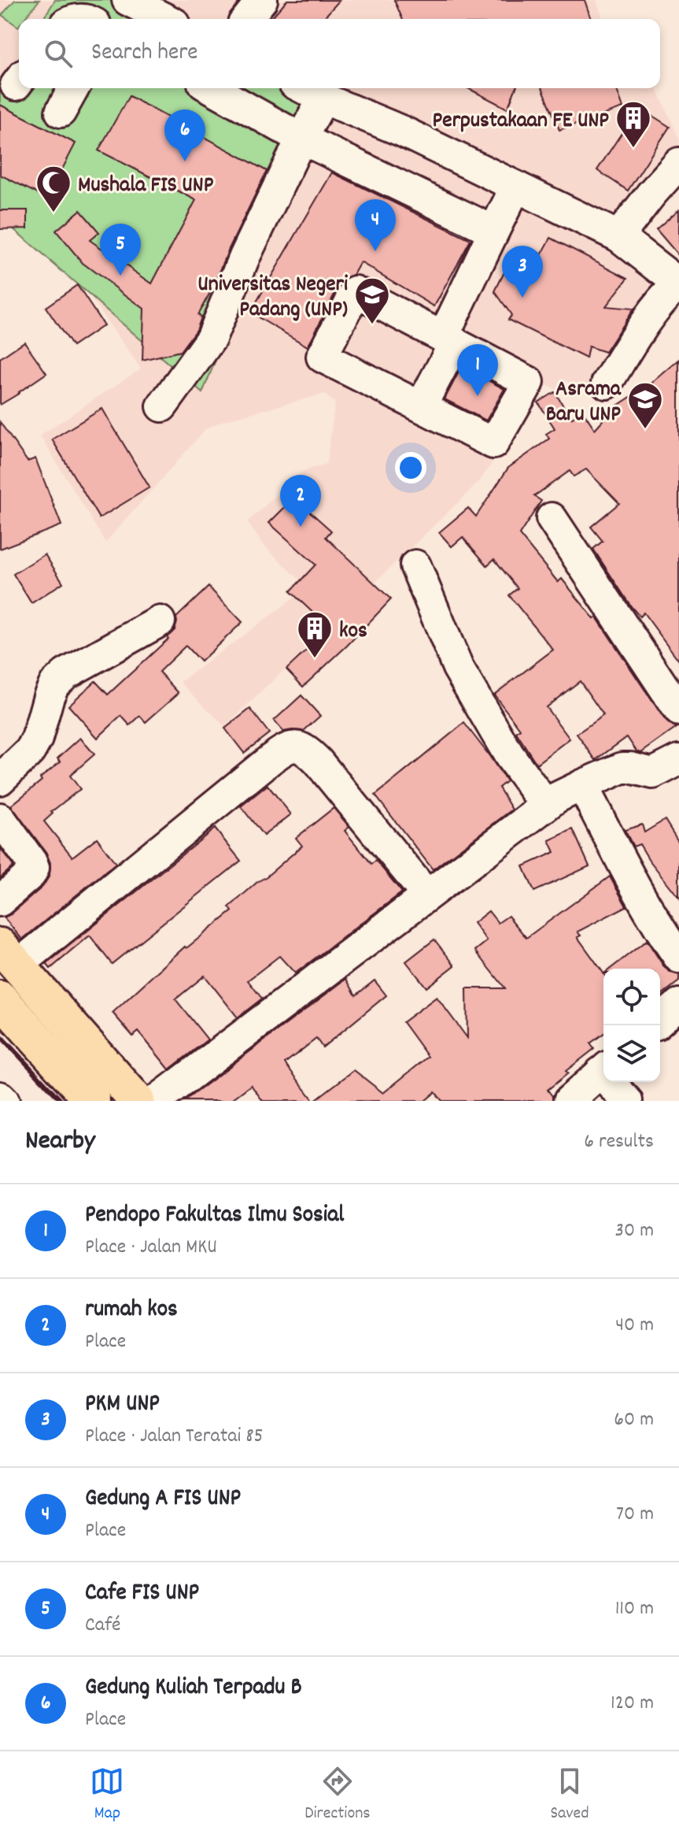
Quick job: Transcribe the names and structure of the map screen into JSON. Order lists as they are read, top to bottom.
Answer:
{
  "places": {
    "building": ["Perpustakaan FE UNP", "kos"],
    "mosque": ["Mushala FIS UNP"],
    "school or university": ["Universitas Negeri Padang (UNP)", "Asrama Baru UNP"]
  },
  "page": {
    "search": "Search here",
    "pins": [
      "6",
      "4",
      "5",
      "3",
      "1",
      "2"
    ],
    "heading": ["Nearby", "6 results"],
    "list": [
      {
        "mark": "1",
        "name": "Pendopo Fakultas Ilmu Sosial",
        "note": "Place · Jalan MKU",
        "value": "30 m"
      },
      {
        "mark": "2",
        "name": "rumah kos",
        "note": "Place",
        "value": "40 m"
      },
      {
        "mark": "3",
        "name": "PKM UNP",
        "note": "Place · Jalan Teratai 85",
        "value": "60 m"
      },
      {
        "mark": "4",
        "name": "Gedung A FIS UNP",
        "note": "Place",
        "value": "70 m"
      },
      {
        "mark": "5",
        "name": "Cafe FIS UNP",
        "note": "Café",
        "value": "110 m"
      },
      {
        "mark": "6",
        "name": "Gedung Kuliah Terpadu B",
        "note": "Place",
        "value": "120 m"
      }
    ],
    "nav": ["Map", "Directions", "Saved"]
  }
}
